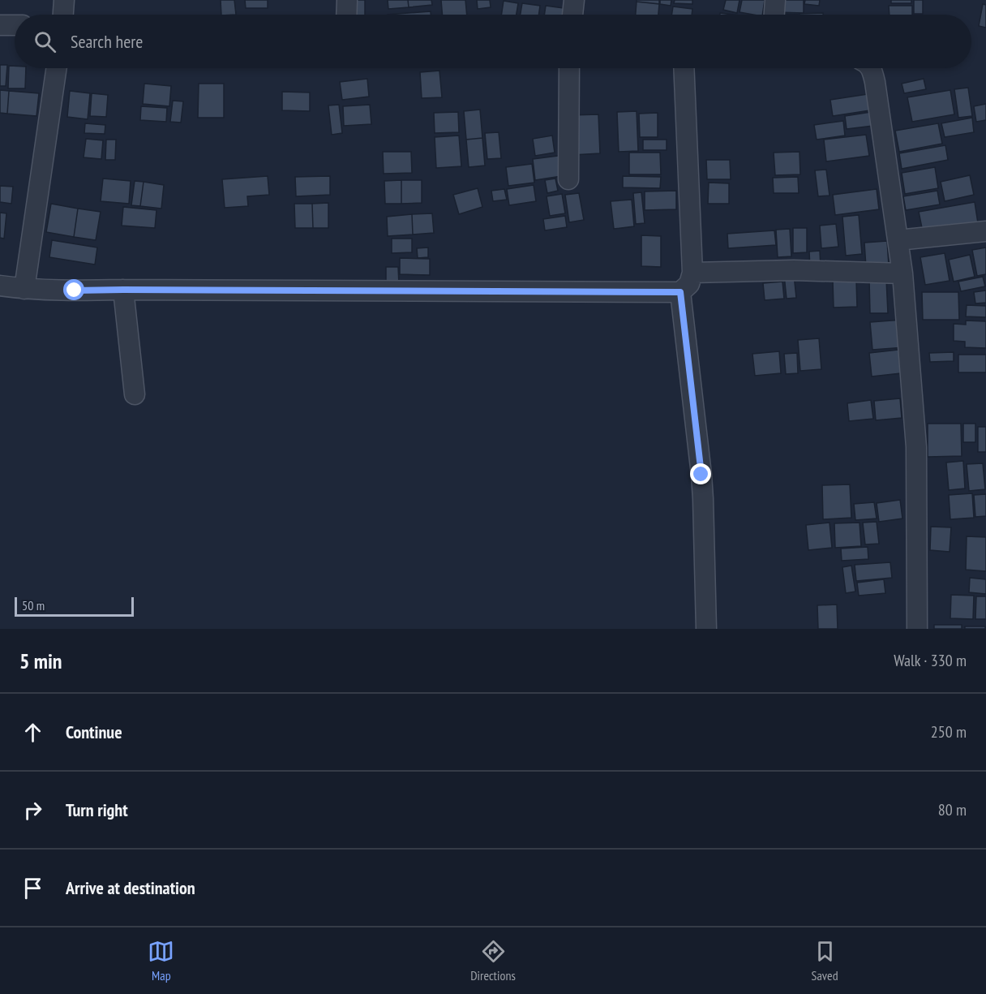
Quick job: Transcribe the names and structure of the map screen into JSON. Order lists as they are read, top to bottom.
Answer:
{
  "scale_bar": "50 m",
  "page": {
    "search": "Search here",
    "scale": "50 m",
    "heading": ["5 min", "Walk · 330 m"],
    "list": [
      ["Continue", "250 m"],
      ["Turn right", "80 m"],
      "Arrive at destination"
    ],
    "nav": ["Map", "Directions", "Saved"]
  }
}
